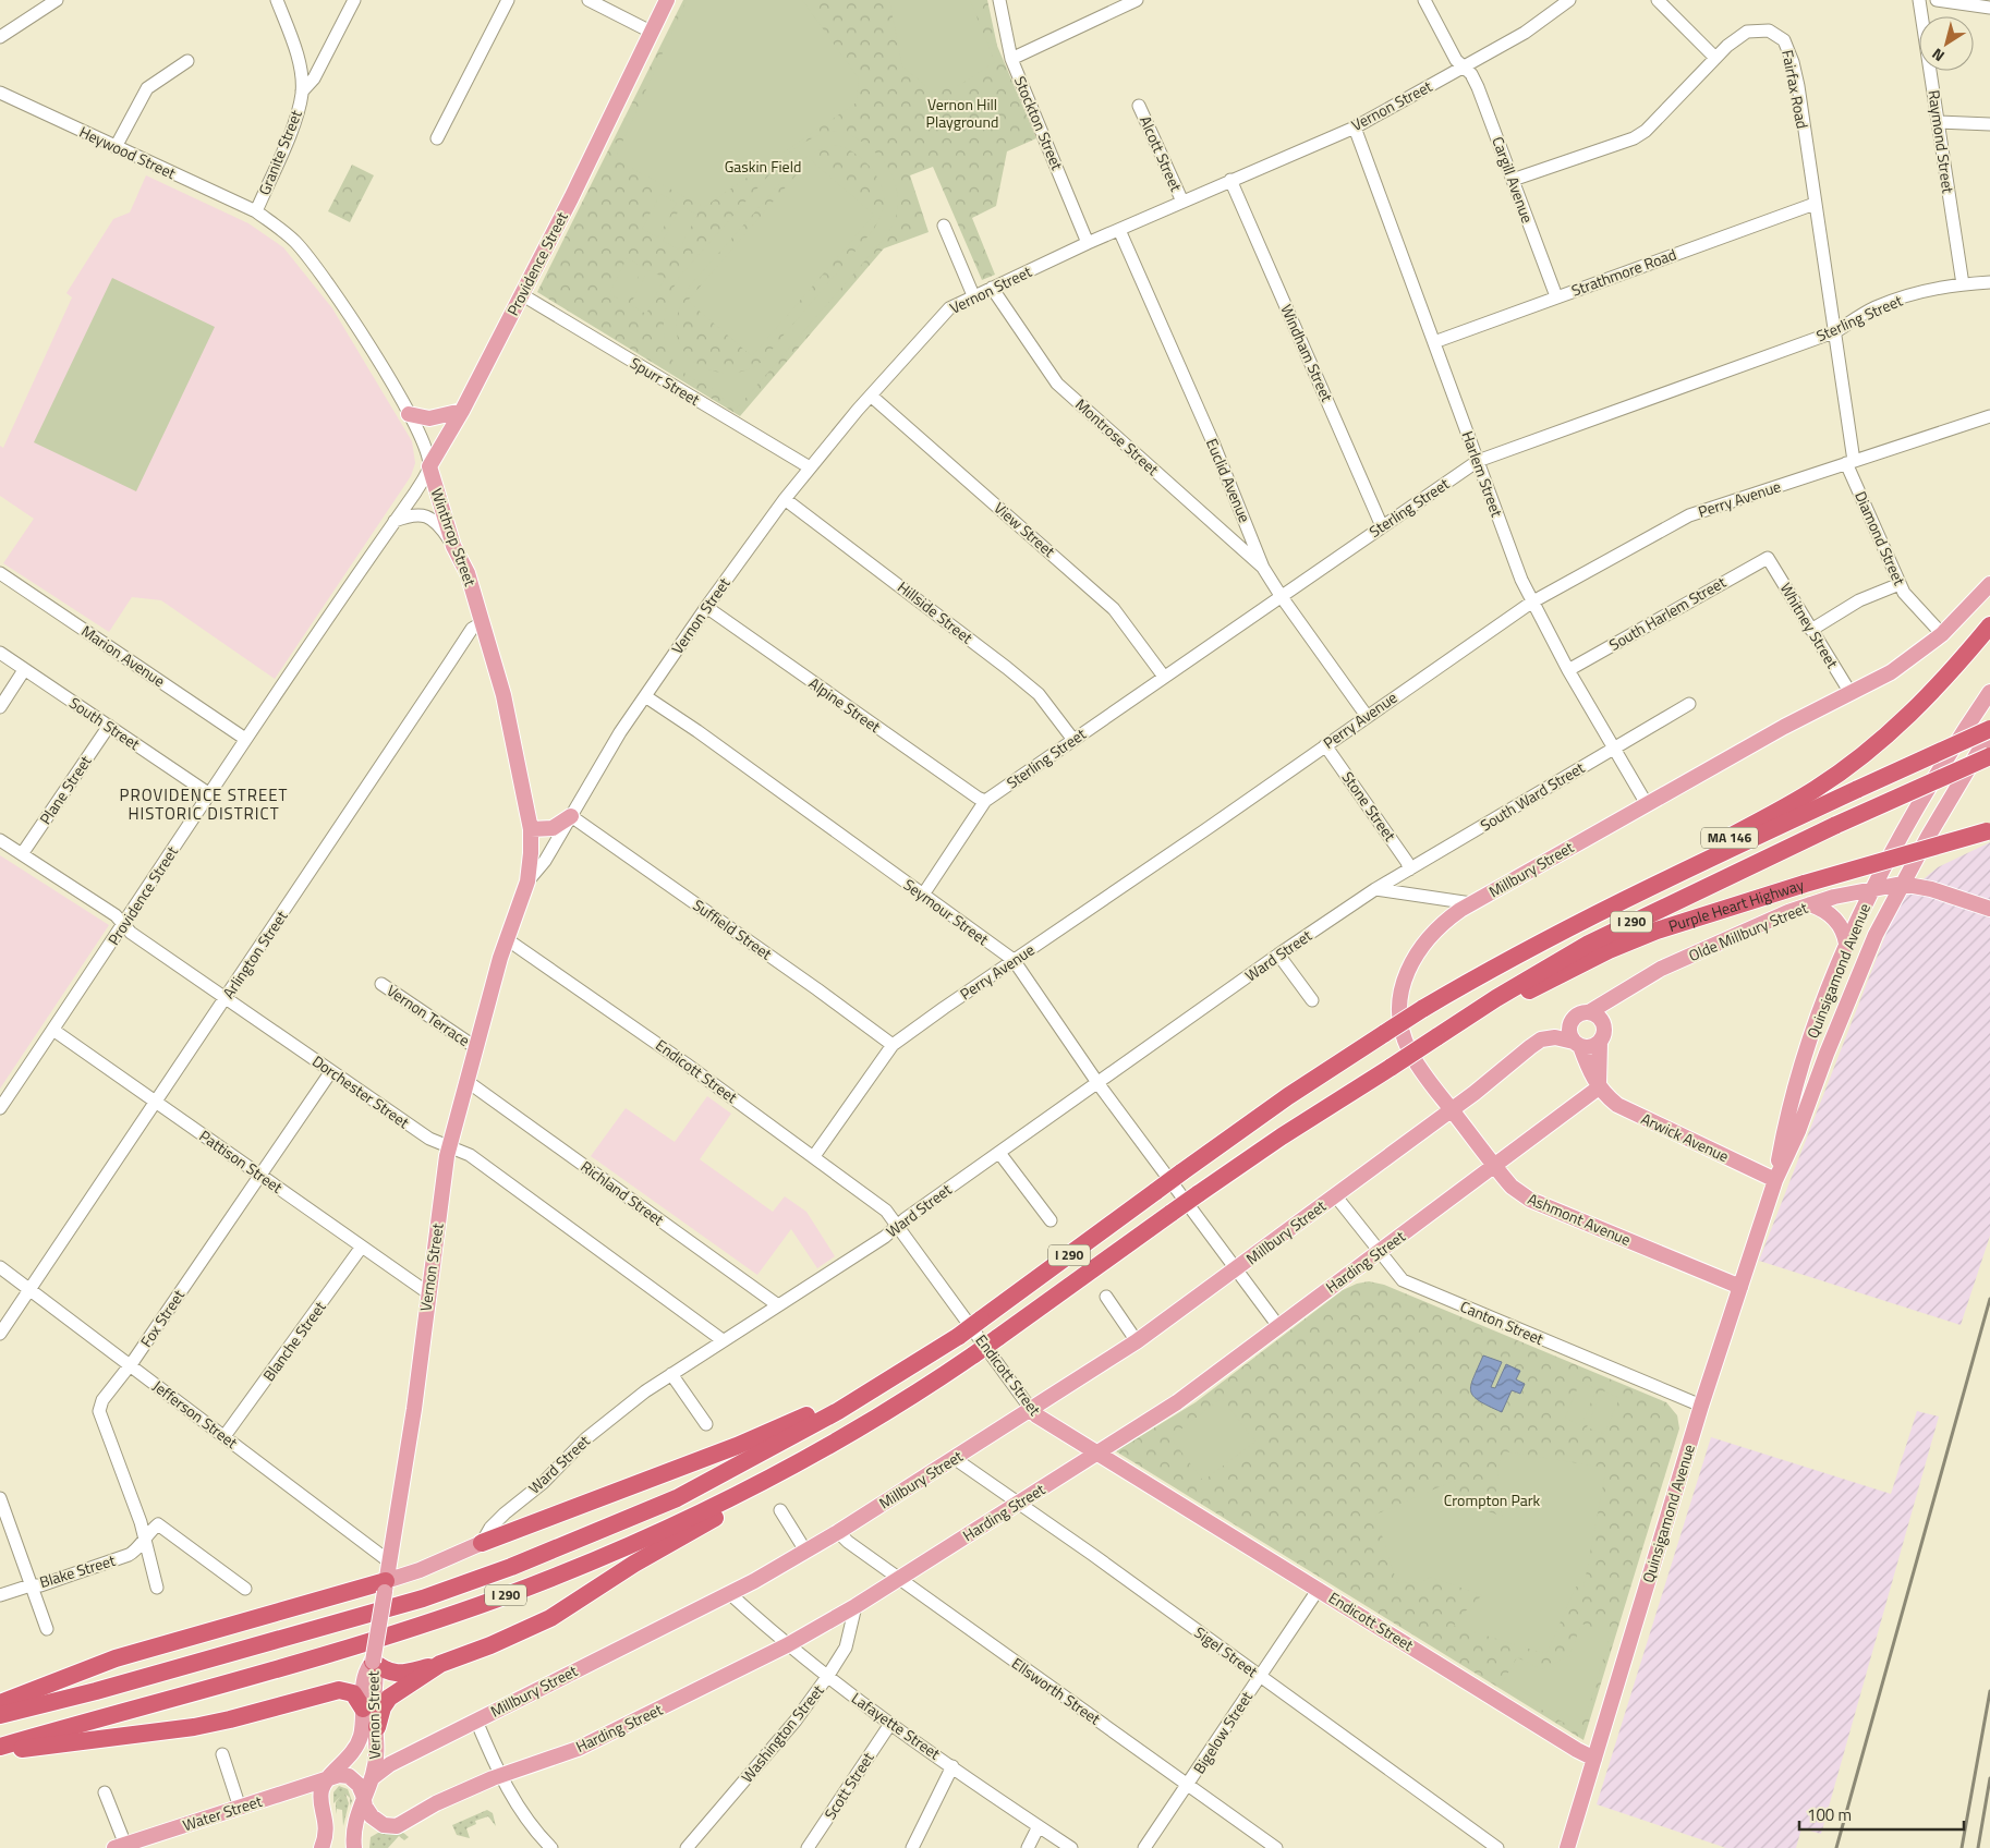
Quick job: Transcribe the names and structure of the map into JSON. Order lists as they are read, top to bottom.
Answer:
{
  "streets": {
    "highway": ["MA 146", "Purple Heart Highway", "I 290"],
    "main road": [
      "Vernon Street",
      "Providence Street",
      "Winthrop Street",
      "Millbury Street",
      "Olde Millbury Street",
      "Quinsigamond Avenue",
      "Endicott Street",
      "Arwick Avenue",
      "Ashmont Avenue",
      "Harding Street",
      "Water Street"
    ],
    "street": [
      "Fairfax Road",
      "Stockton Street",
      "Raymond Street",
      "Heywood Street",
      "Granite Street",
      "Alcott Street",
      "Cargill Avenue",
      "Strathmore Road",
      "Sterling Street",
      "Windham Street",
      "Spurr Street",
      "Montrose Street",
      "Harlem Street",
      "Euclid Avenue",
      "Perry Avenue",
      "View Street",
      "Diamond Street",
      "Hillside Street",
      "South Harlem Street",
      "Whitney Street",
      "Marion Avenue",
      "Alpine Street",
      "South Street",
      "Plane Street",
      "South Ward Street",
      "Stone Street",
      "Seymour Street",
      "Suffield Street",
      "Arlington Street",
      "Ward Street",
      "Vernon Terrace",
      "Dorchester Street",
      "Pattison Street",
      "Richland Street",
      "Fox Street",
      "Canton Street",
      "Blanche Street",
      "Jefferson Street",
      "Blake Street",
      "Sigel Street",
      "Ellsworth Street",
      "Lafayette Street",
      "Bigelow Street",
      "Washington Street",
      "Scott Street"
    ]
  },
  "crossings": [
    ["Fairfax Road", "Cargill Avenue"],
    ["Fairfax Road", "Strathmore Road"],
    ["Fairfax Road", "Sterling Street"],
    ["Fairfax Road", "Perry Avenue"],
    ["Fairfax Road", "Diamond Street"],
    ["Vernon Street", "Stockton Street"],
    ["Vernon Street", "Alcott Street"],
    ["Vernon Street", "Cargill Avenue"],
    ["Vernon Street", "Windham Street"],
    ["Vernon Street", "Spurr Street"],
    ["Vernon Street", "Montrose Street"],
    ["Vernon Street", "Harlem Street"],
    ["Vernon Street", "Euclid Avenue"],
    ["Vernon Street", "View Street"],
    ["Vernon Street", "Winthrop Street"],
    ["Vernon Street", "Hillside Street"],
    ["Vernon Street", "Alpine Street"],
    ["Vernon Street", "Millbury Street"],
    ["Vernon Street", "Seymour Street"],
    ["Vernon Street", "Suffield Street"],
    ["Vernon Street", "Vernon Terrace"],
    ["Vernon Street", "Endicott Street"],
    ["Vernon Street", "Dorchester Street"],
    ["Vernon Street", "Pattison Street"],
    ["Vernon Street", "Richland Street"],
    ["Vernon Street", "Harding Street"],
    ["Vernon Street", "Jefferson Street"],
    ["Vernon Street", "Water Street"],
    ["Raymond Street", "Sterling Street"],
    ["Heywood Street", "Granite Street"],
    ["Heywood Street", "Winthrop Street"],
    ["Granite Street", "Winthrop Street"],
    ["Cargill Avenue", "Strathmore Road"],
    ["Providence Street", "Spurr Street"],
    ["Providence Street", "Winthrop Street"],
    ["Providence Street", "Marion Avenue"],
    ["Providence Street", "South Street"],
    ["Providence Street", "Dorchester Street"],
    ["Providence Street", "Pattison Street"],
    ["Strathmore Road", "Harlem Street"],
    ["Sterling Street", "Windham Street"],
    ["Sterling Street", "Harlem Street"],
    ["Sterling Street", "Euclid Avenue"],
    ["Sterling Street", "View Street"],
    ["Sterling Street", "Hillside Street"],
    ["Sterling Street", "Alpine Street"],
    ["Sterling Street", "Seymour Street"],
    ["Montrose Street", "Euclid Avenue"],
    ["Harlem Street", "Perry Avenue"],
    ["Harlem Street", "South Harlem Street"],
    ["Harlem Street", "South Ward Street"],
    ["Harlem Street", "Millbury Street"],
    ["Euclid Avenue", "Perry Avenue"],
    ["Perry Avenue", "Diamond Street"],
    ["Perry Avenue", "Stone Street"],
    ["Perry Avenue", "Seymour Street"],
    ["Perry Avenue", "Suffield Street"],
    ["Perry Avenue", "Endicott Street"],
    ["Winthrop Street", "Arlington Street"],
    ["Diamond Street", "Millbury Street"],
    ["South Harlem Street", "Whitney Street"],
    ["Whitney Street", "Millbury Street"],
    ["South Street", "Plane Street"],
    ["Plane Street", "Dorchester Street"],
    ["South Ward Street", "Stone Street"],
    ["South Ward Street", "Ward Street"],
    ["MA 146", "I 290"],
    ["Millbury Street", "Seymour Street"],
    ["Millbury Street", "Endicott Street"],
    ["Millbury Street", "Ashmont Avenue"],
    ["Millbury Street", "Canton Street"],
    ["Millbury Street", "Sigel Street"],
    ["Millbury Street", "Ellsworth Street"],
    ["Millbury Street", "Lafayette Street"],
    ["Purple Heart Highway", "I 290"],
    ["Seymour Street", "Ward Street"],
    ["Seymour Street", "Harding Street"],
    ["I 290", "Quinsigamond Avenue"],
    ["Olde Millbury Street", "Quinsigamond Avenue"],
    ["Olde Millbury Street", "Arwick Avenue"],
    ["Arlington Street", "Dorchester Street"],
    ["Arlington Street", "Pattison Street"],
    ["Arlington Street", "Jefferson Street"],
    ["Ward Street", "Endicott Street"],
    ["Ward Street", "Dorchester Street"],
    ["Ward Street", "Richland Street"],
    ["Quinsigamond Avenue", "Endicott Street"],
    ["Quinsigamond Avenue", "Arwick Avenue"],
    ["Quinsigamond Avenue", "Ashmont Avenue"],
    ["Quinsigamond Avenue", "Canton Street"],
    ["Endicott Street", "Harding Street"],
    ["Endicott Street", "Bigelow Street"],
    ["Dorchester Street", "Fox Street"],
    ["Arwick Avenue", "Harding Street"],
    ["Pattison Street", "Fox Street"],
    ["Pattison Street", "Blanche Street"],
    ["Ashmont Avenue", "Harding Street"],
    ["Harding Street", "Canton Street"],
    ["Harding Street", "Sigel Street"],
    ["Harding Street", "Ellsworth Street"],
    ["Harding Street", "Lafayette Street"],
    ["Harding Street", "Washington Street"],
    ["Harding Street", "Water Street"],
    ["Fox Street", "Jefferson Street"],
    ["Fox Street", "Blake Street"],
    ["Blanche Street", "Jefferson Street"],
    ["Sigel Street", "Bigelow Street"],
    ["Ellsworth Street", "Bigelow Street"],
    ["Lafayette Street", "Washington Street"],
    ["Lafayette Street", "Scott Street"]
  ],
  "districts": ["PROVIDENCE STREET HISTORIC DISTRICT"],
  "parks": ["Vernon Hill Playground", "Gaskin Field", "Crompton Park"],
  "scale_bar": "100 m",
  "north": "bottom left"
}
